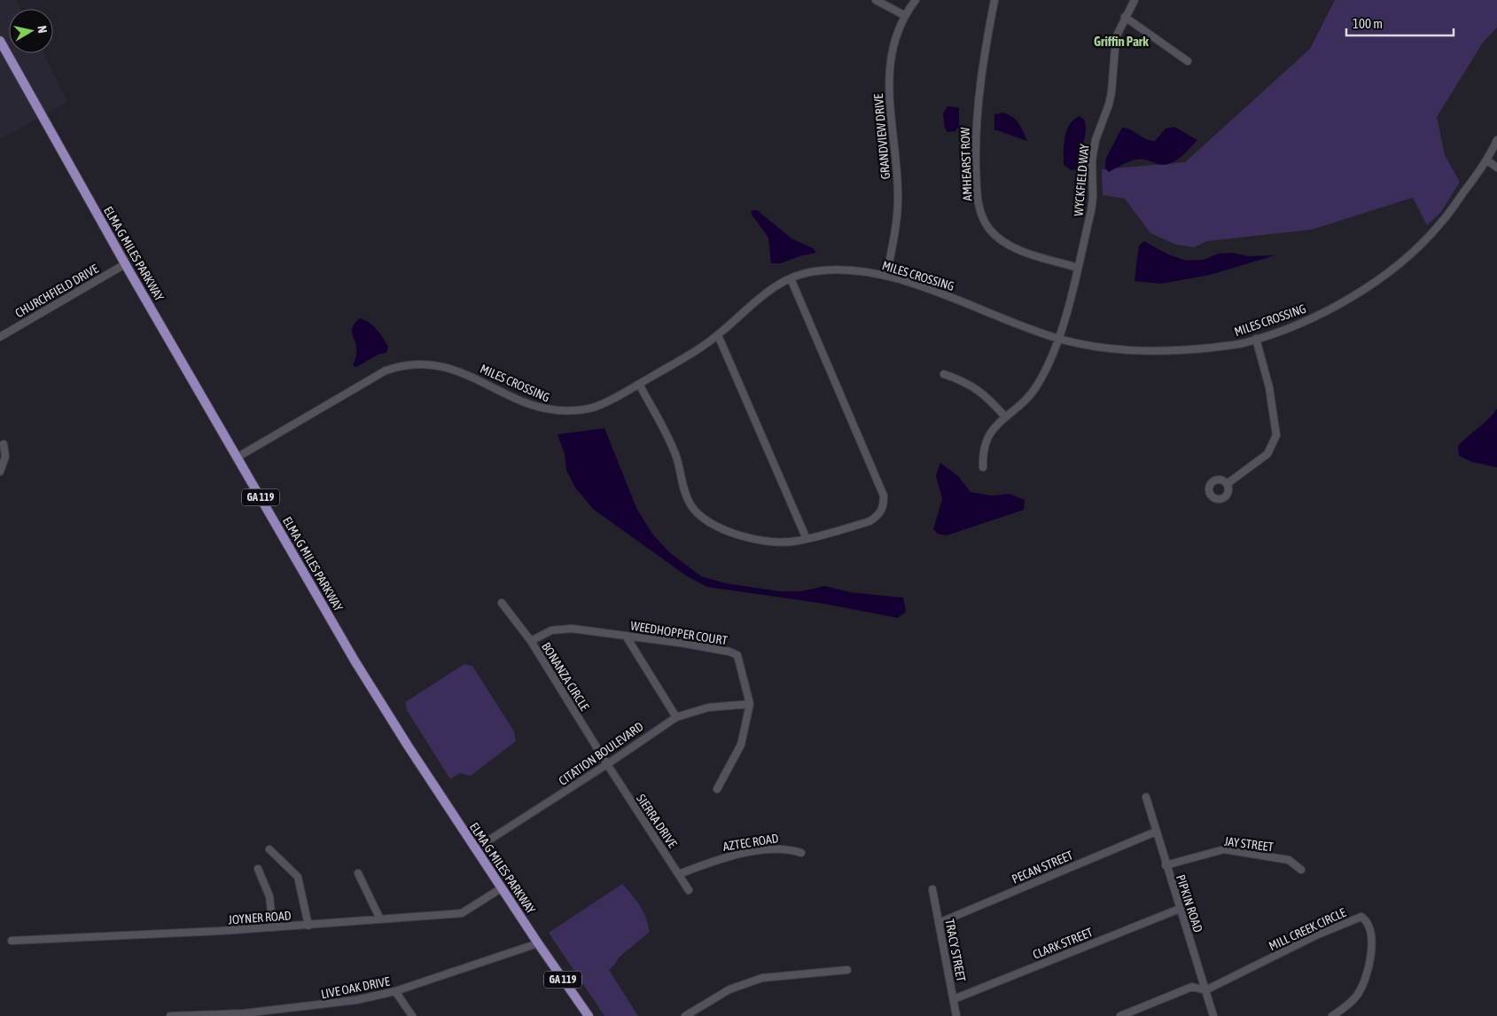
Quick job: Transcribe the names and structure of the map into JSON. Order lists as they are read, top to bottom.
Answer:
{
  "streets": {
    "main road": ["ELMA G MILES PARKWAY", "GA 119"],
    "street": [
      "GRANDVIEW DRIVE",
      "AMHEARST ROW",
      "WYCKFIELD WAY",
      "MILES CROSSING",
      "CHURCHFIELD DRIVE",
      "WEEDHOPPER COURT",
      "BONANZA CIRCLE",
      "CITATION BOULEVARD",
      "SIERRA DRIVE",
      "AZTEC ROAD",
      "JAY STREET",
      "PECAN STREET",
      "PIPKIN ROAD",
      "JOYNER ROAD",
      "MILL CREEK CIRCLE",
      "CLARK STREET",
      "TRACY STREET",
      "LIVE OAK DRIVE"
    ]
  },
  "crossings": [
    ["GRANDVIEW DRIVE", "MILES CROSSING"],
    ["AMHEARST ROW", "WYCKFIELD WAY"],
    ["WYCKFIELD WAY", "MILES CROSSING"],
    ["ELMA G MILES PARKWAY", "MILES CROSSING"],
    ["ELMA G MILES PARKWAY", "CHURCHFIELD DRIVE"],
    ["ELMA G MILES PARKWAY", "CITATION BOULEVARD"],
    ["ELMA G MILES PARKWAY", "JOYNER ROAD"],
    ["ELMA G MILES PARKWAY", "LIVE OAK DRIVE"],
    ["WEEDHOPPER COURT", "BONANZA CIRCLE"],
    ["WEEDHOPPER COURT", "CITATION BOULEVARD"],
    ["BONANZA CIRCLE", "CITATION BOULEVARD"],
    ["BONANZA CIRCLE", "SIERRA DRIVE"],
    ["CITATION BOULEVARD", "SIERRA DRIVE"],
    ["SIERRA DRIVE", "AZTEC ROAD"],
    ["JAY STREET", "PIPKIN ROAD"],
    ["PECAN STREET", "PIPKIN ROAD"],
    ["PECAN STREET", "TRACY STREET"],
    ["PIPKIN ROAD", "MILL CREEK CIRCLE"],
    ["PIPKIN ROAD", "CLARK STREET"],
    ["CLARK STREET", "TRACY STREET"]
  ],
  "districts": ["Griffin Park"],
  "scale_bar": "100 m",
  "north": "right"
}
